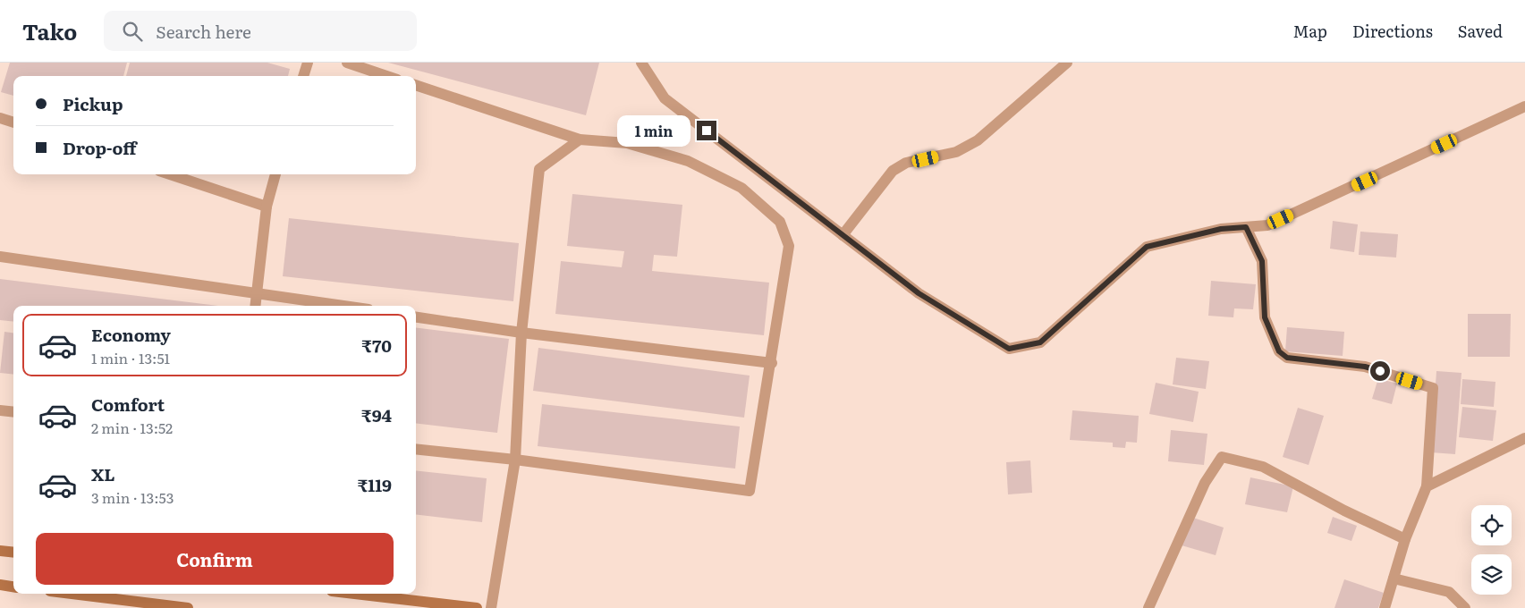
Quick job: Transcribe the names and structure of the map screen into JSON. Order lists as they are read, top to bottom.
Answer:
{
  "page": {
    "header": "Tako",
    "search": "Search here",
    "nav": ["Map", "Directions", "Saved"],
    "banner": ["Pickup", "Drop-off"],
    "bubble": "1 min",
    "list": [
      {
        "name": "Economy",
        "note": "1 min · 13:51",
        "value": "₹70"
      },
      {
        "name": "Comfort",
        "note": "2 min · 13:52",
        "value": "₹94"
      },
      {
        "name": "XL",
        "note": "3 min · 13:53",
        "value": "₹119"
      }
    ],
    "buttons": "Confirm"
  }
}
